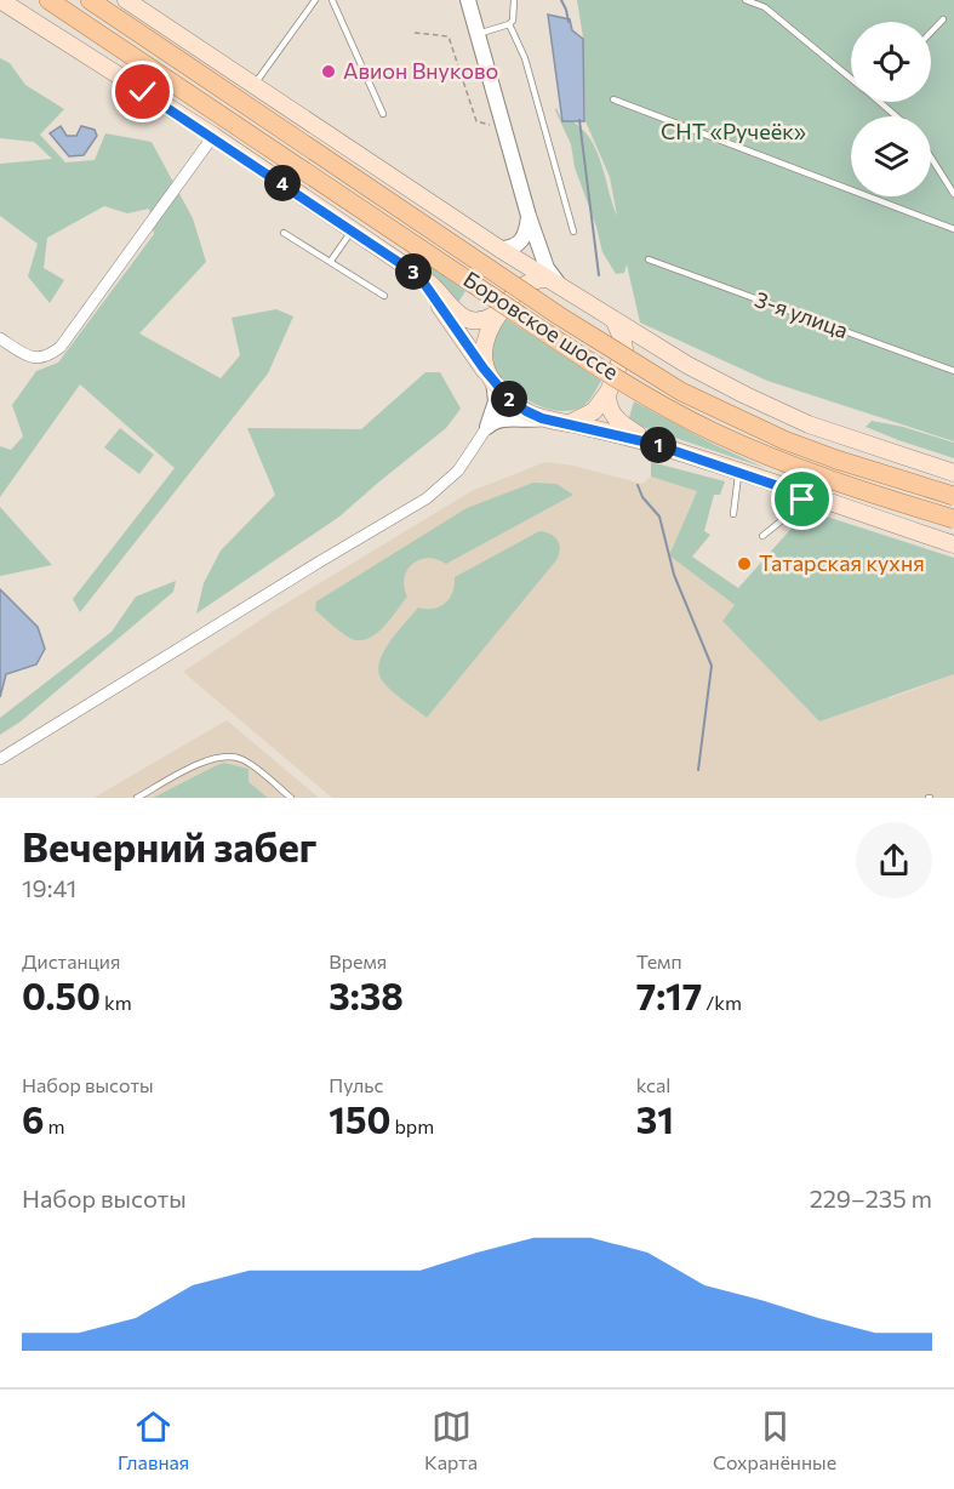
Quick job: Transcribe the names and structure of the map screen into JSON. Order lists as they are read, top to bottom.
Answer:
{
  "streets": {
    "main road": ["Боровское шоссе"],
    "lane": ["3-я улица"]
  },
  "parks": ["СНТ «Ручеёк»"],
  "places": ["Авион Внуково", "Татарская кухня"],
  "page": {
    "pins": [
      "4",
      "3",
      "2",
      "1"
    ],
    "heading": ["Вечерний забег", "19:41"],
    "stats": [
      ["Дистанция", "0.50 km"],
      ["Время", "3:38"],
      ["Темп", "7:17 /km"],
      ["Набор высоты", "6 m"],
      ["Пульс", "150 bpm"],
      ["kcal", "31"]
    ],
    "chart": ["Набор высоты", "229–235 m"],
    "tabs": ["Главная", "Карта", "Сохранённые"]
  }
}
